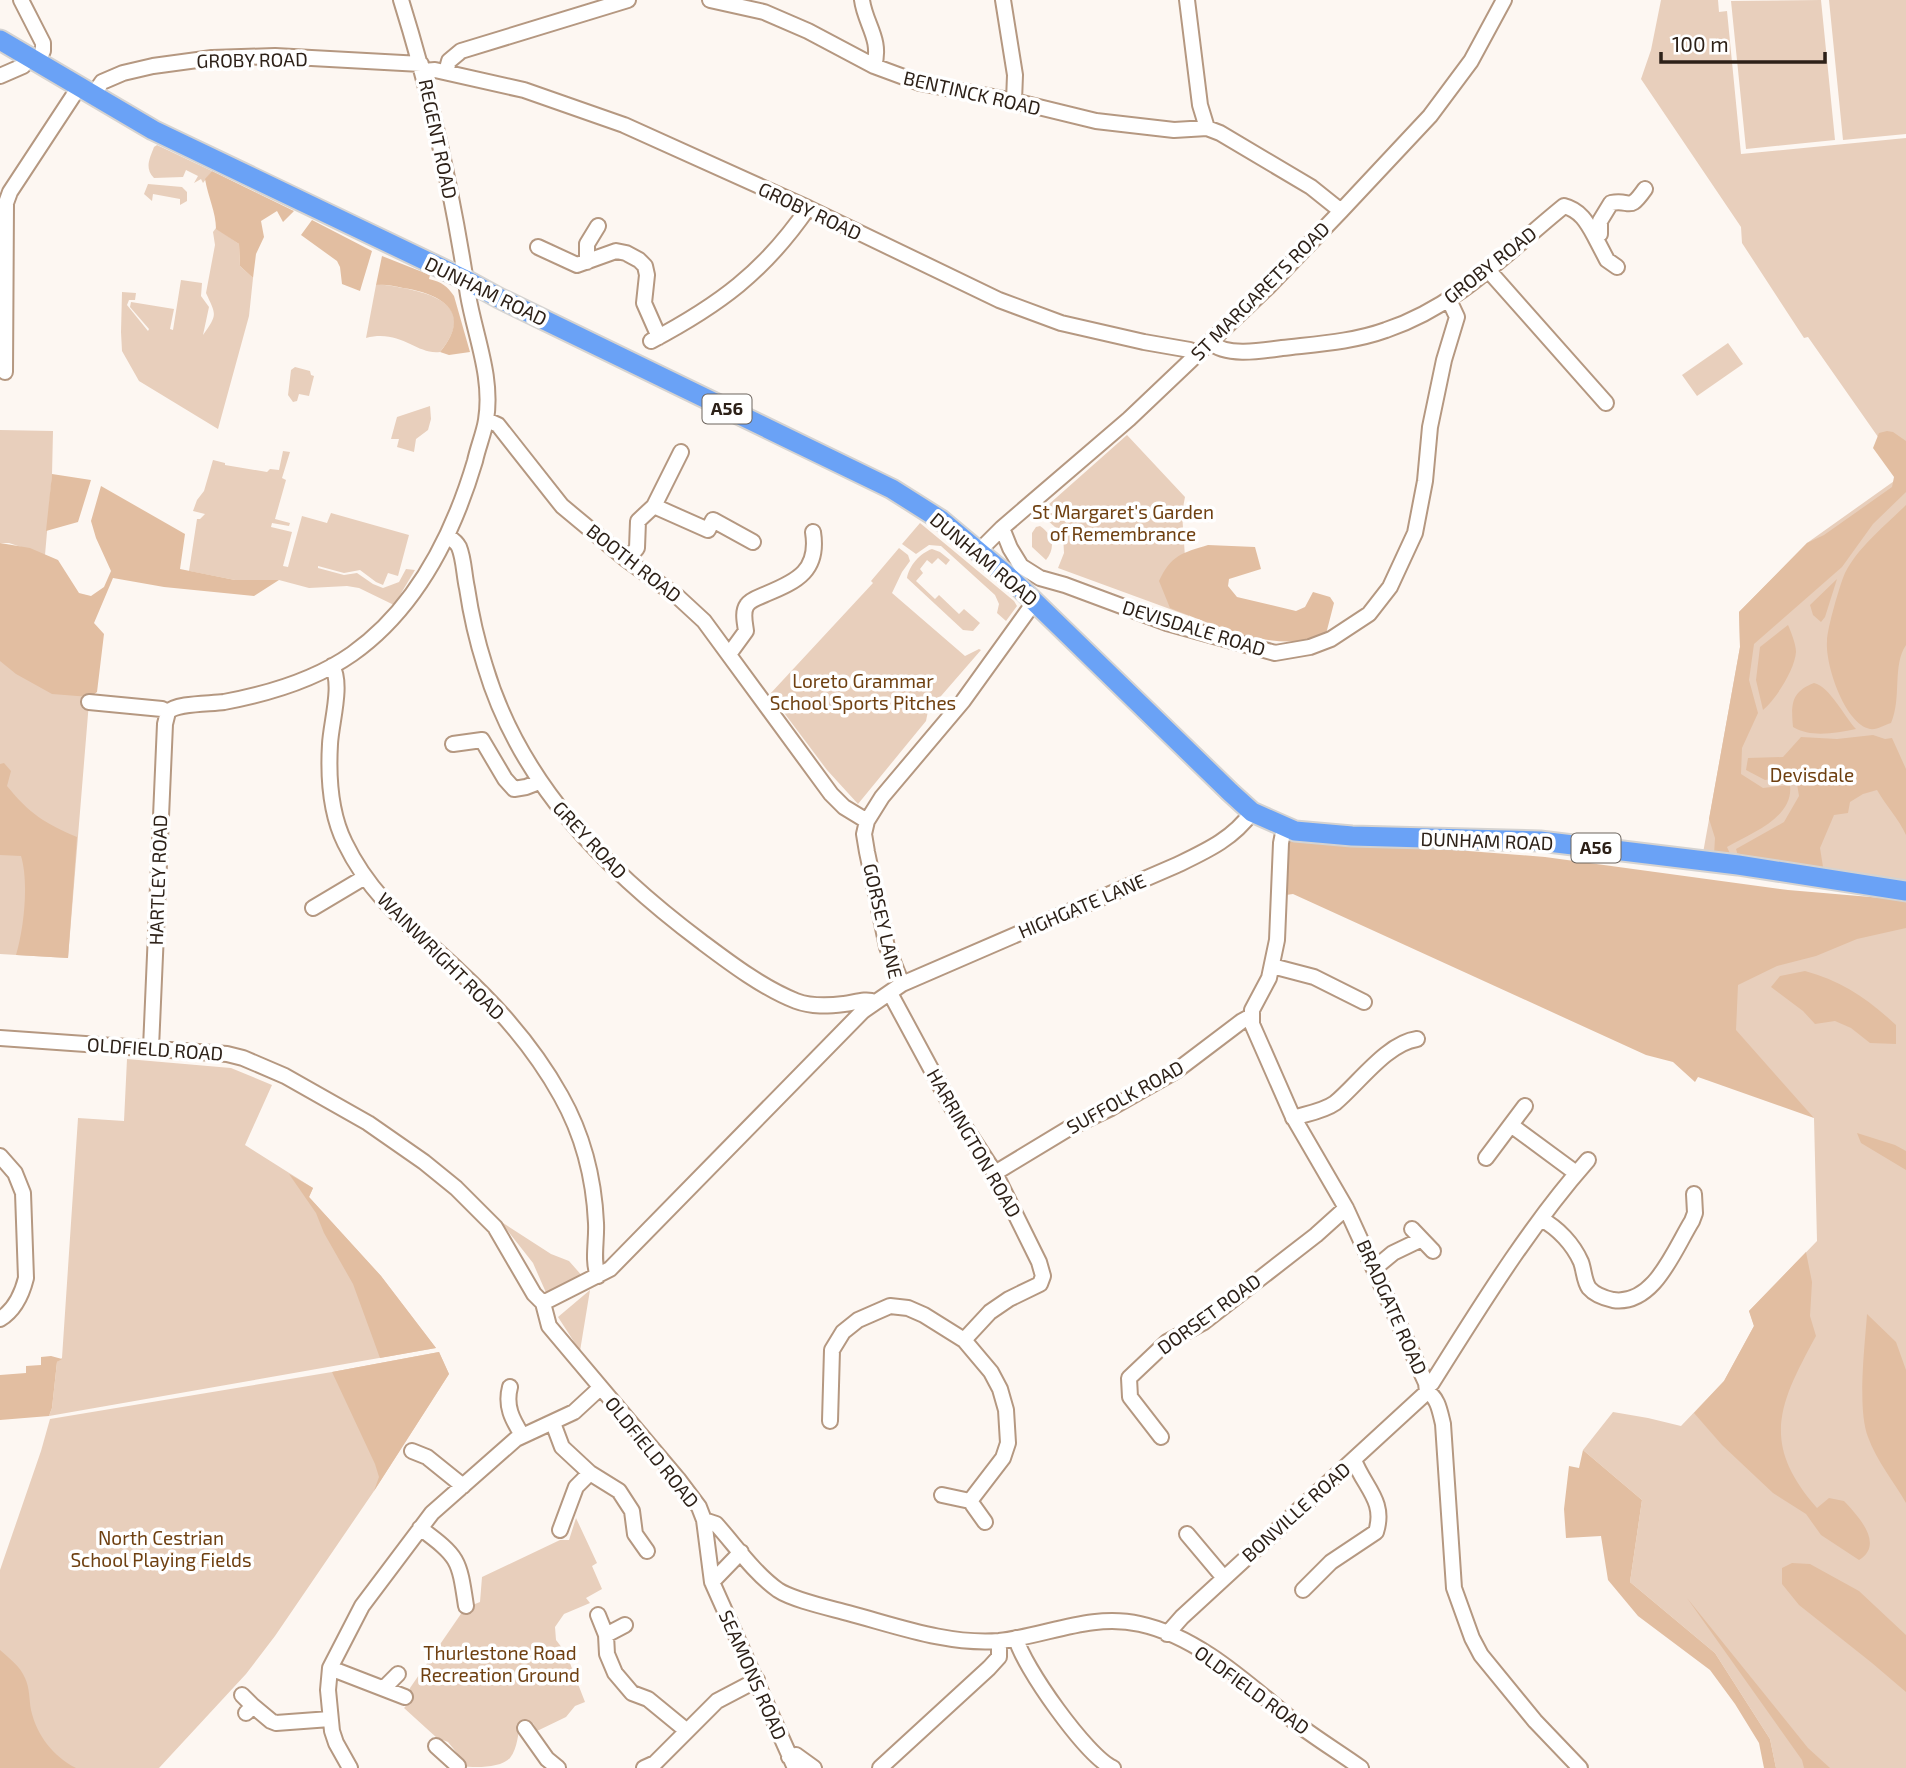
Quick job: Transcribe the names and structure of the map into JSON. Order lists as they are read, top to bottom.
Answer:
{
  "streets": {
    "highway": ["DUNHAM ROAD", "A56"],
    "street": [
      "GROBY ROAD",
      "BENTINCK ROAD",
      "REGENT ROAD",
      "ST MARGARETS ROAD",
      "BOOTH ROAD",
      "DEVISDALE ROAD",
      "GREY ROAD",
      "HARTLEY ROAD",
      "HIGHGATE LANE",
      "GORSEY LANE",
      "WAINWRIGHT ROAD",
      "OLDFIELD ROAD",
      "SUFFOLK ROAD",
      "HARRINGTON ROAD",
      "BRADGATE ROAD",
      "DORSET ROAD",
      "BONVILLE ROAD",
      "SEAMONS ROAD"
    ]
  },
  "crossings": [
    ["GROBY ROAD", "REGENT ROAD"],
    ["GROBY ROAD", "DUNHAM ROAD"],
    ["GROBY ROAD", "ST MARGARETS ROAD"],
    ["GROBY ROAD", "DEVISDALE ROAD"],
    ["REGENT ROAD", "DUNHAM ROAD"],
    ["DUNHAM ROAD", "ST MARGARETS ROAD"],
    ["DUNHAM ROAD", "HIGHGATE LANE"],
    ["ST MARGARETS ROAD", "DEVISDALE ROAD"],
    ["BOOTH ROAD", "GORSEY LANE"],
    ["GREY ROAD", "GORSEY LANE"],
    ["HARTLEY ROAD", "OLDFIELD ROAD"],
    ["HIGHGATE LANE", "GORSEY LANE"],
    ["HIGHGATE LANE", "HARRINGTON ROAD"],
    ["GORSEY LANE", "WAINWRIGHT ROAD"],
    ["GORSEY LANE", "OLDFIELD ROAD"],
    ["GORSEY LANE", "HARRINGTON ROAD"],
    ["OLDFIELD ROAD", "BONVILLE ROAD"],
    ["OLDFIELD ROAD", "SEAMONS ROAD"],
    ["SUFFOLK ROAD", "HARRINGTON ROAD"],
    ["SUFFOLK ROAD", "BRADGATE ROAD"],
    ["BRADGATE ROAD", "DORSET ROAD"],
    ["BRADGATE ROAD", "BONVILLE ROAD"]
  ],
  "parks": [
    "St Margaret's Garden of Remembrance",
    "Loreto Grammar School Sports Pitches",
    "Devisdale",
    "North Cestrian School Playing Fields",
    "Thurlestone Road Recreation Ground"
  ],
  "scale_bar": "100 m"
}
